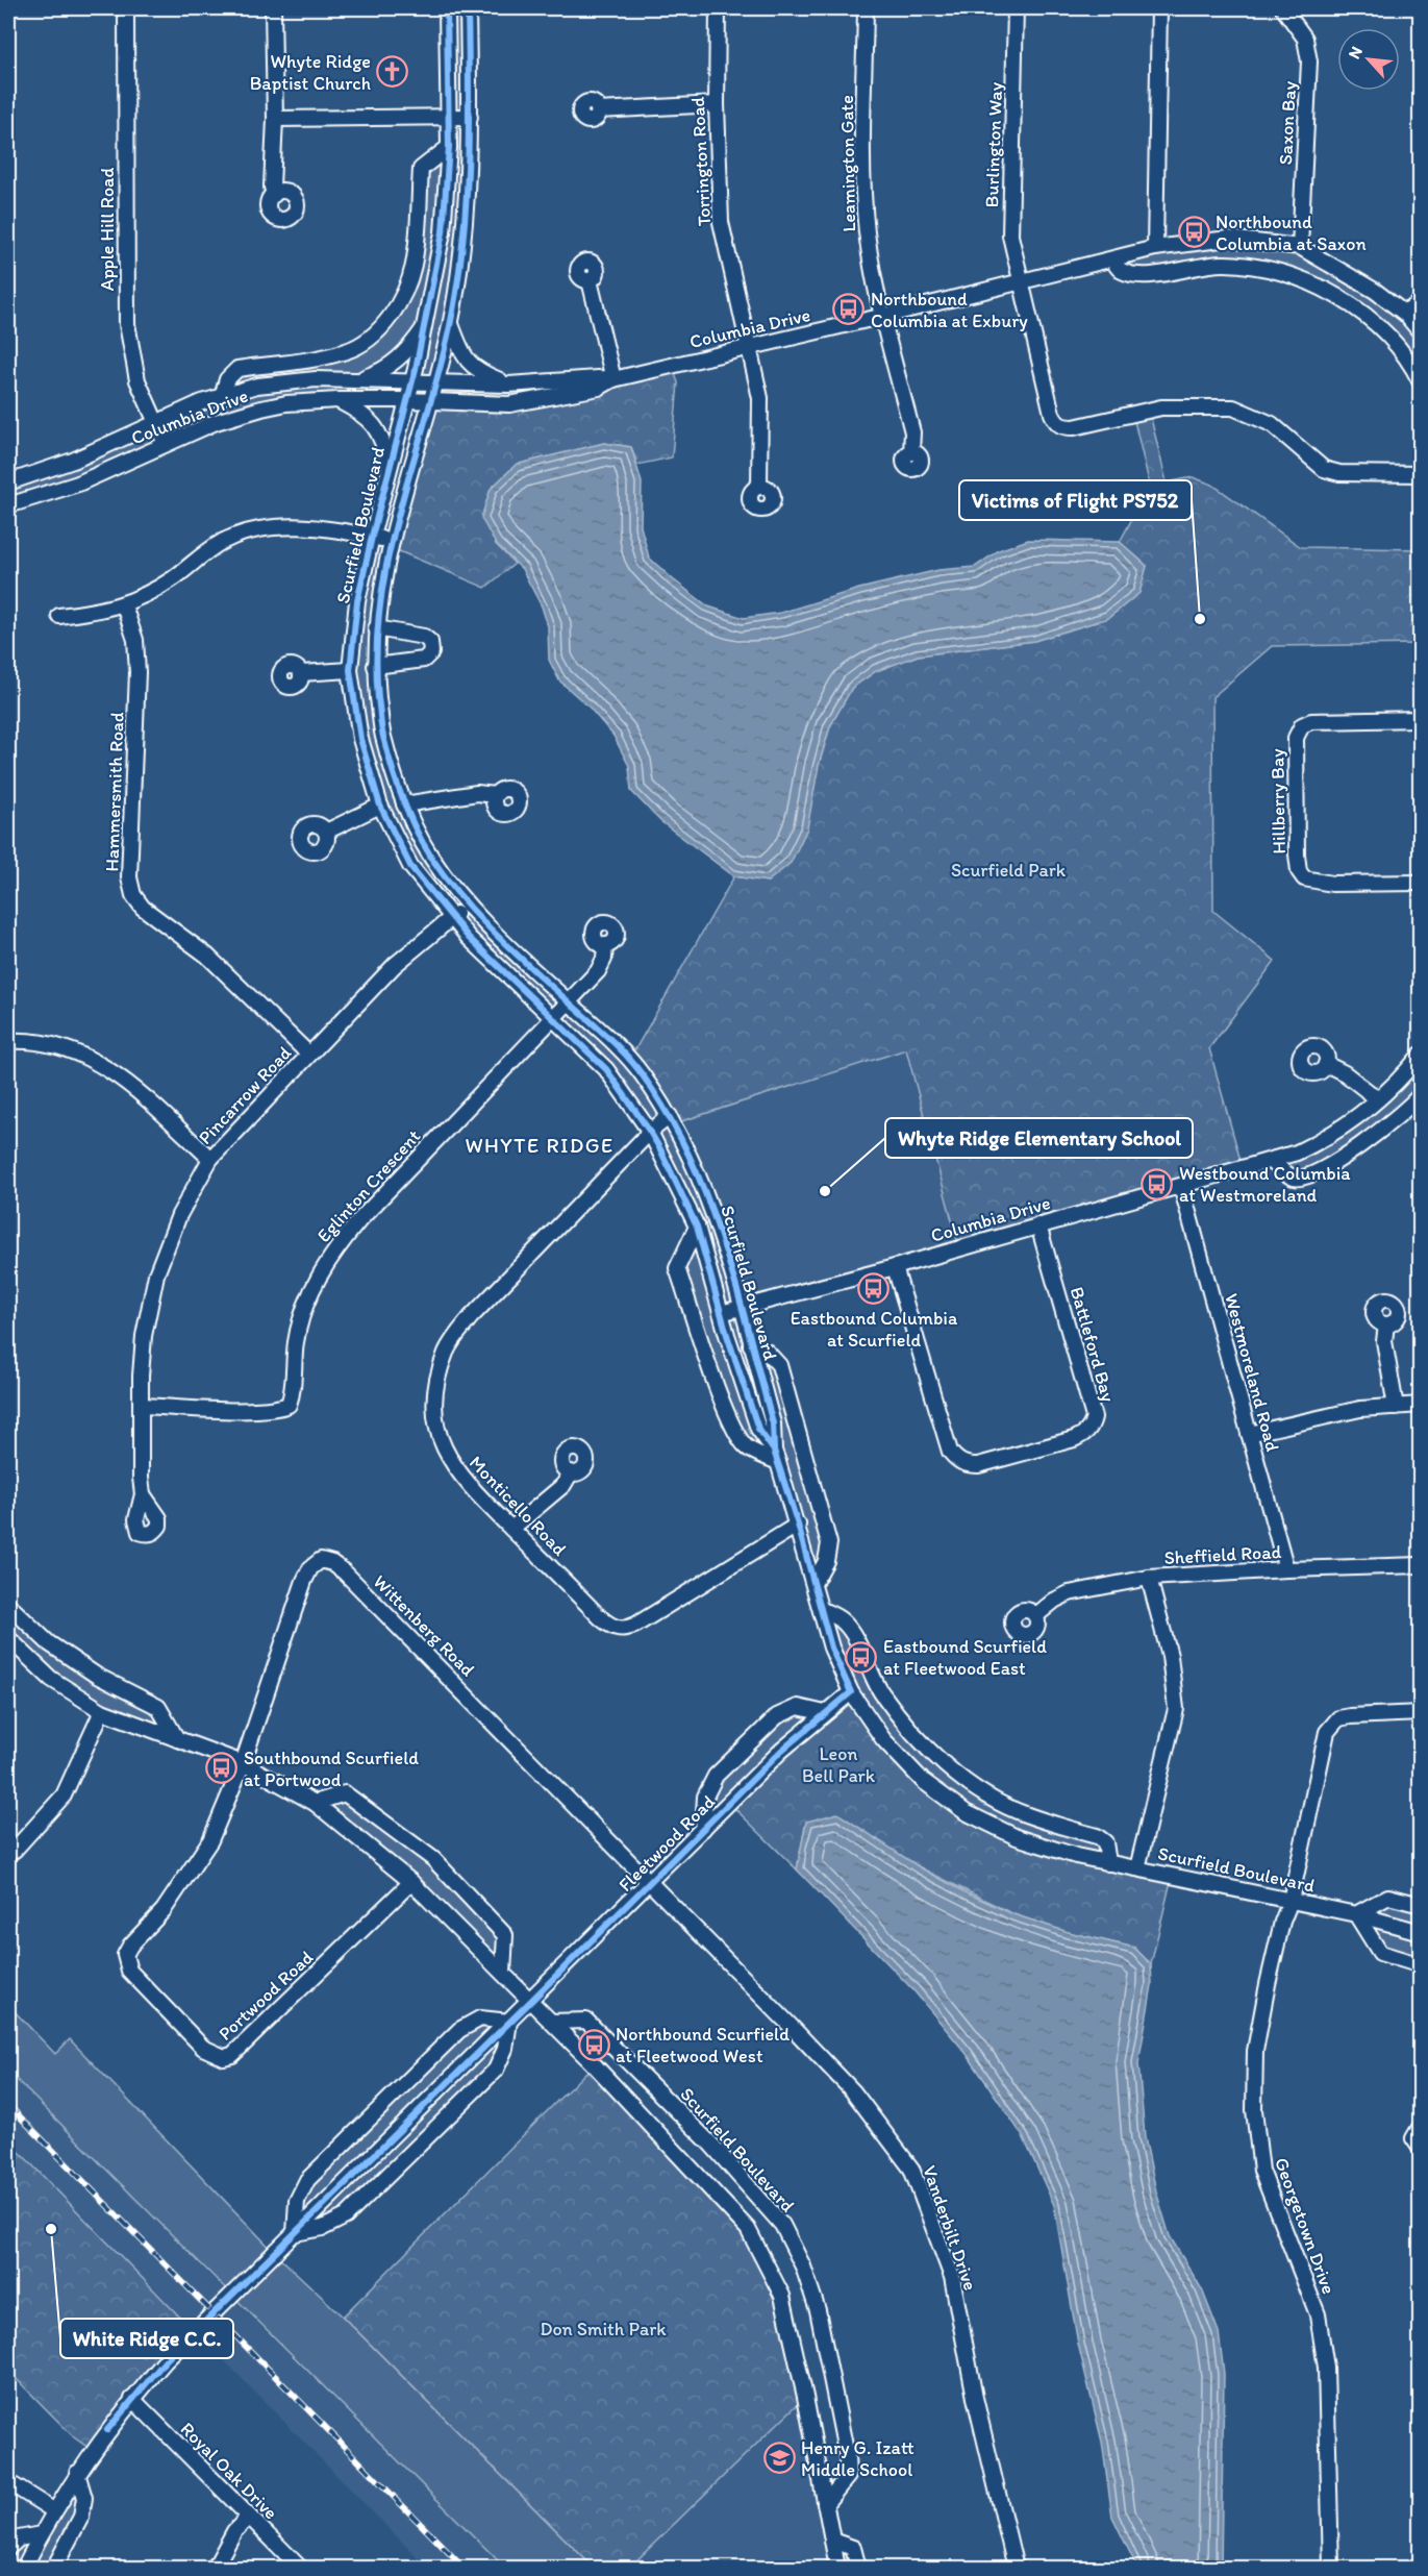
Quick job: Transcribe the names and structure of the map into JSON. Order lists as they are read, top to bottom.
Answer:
{
  "streets": {
    "street": [
      "Saxon Bay",
      "Burlington Way",
      "Torrington Road",
      "Leamington Gate",
      "Apple Hill Road",
      "Columbia Drive",
      "Scurfield Boulevard",
      "Hammersmith Road",
      "Hillberry Bay",
      "Pincarrow Road",
      "Eglinton Crescent",
      "Battleford Bay",
      "Westmoreland Road",
      "Monticello Road",
      "Sheffield Road",
      "Wittenberg Road",
      "Fleetwood Road",
      "Portwood Road",
      "Georgetown Drive",
      "Vanderbilt Drive",
      "Royal Oak Drive"
    ]
  },
  "crossings": [
    ["Saxon Bay", "Columbia Drive"],
    ["Burlington Way", "Columbia Drive"],
    ["Torrington Road", "Columbia Drive"],
    ["Leamington Gate", "Columbia Drive"],
    ["Apple Hill Road", "Columbia Drive"],
    ["Columbia Drive", "Scurfield Boulevard"],
    ["Columbia Drive", "Battleford Bay"],
    ["Columbia Drive", "Westmoreland Road"],
    ["Scurfield Boulevard", "Pincarrow Road"],
    ["Scurfield Boulevard", "Eglinton Crescent"],
    ["Scurfield Boulevard", "Monticello Road"],
    ["Scurfield Boulevard", "Fleetwood Road"],
    ["Scurfield Boulevard", "Georgetown Drive"],
    ["Hammersmith Road", "Pincarrow Road"],
    ["Pincarrow Road", "Eglinton Crescent"],
    ["Westmoreland Road", "Sheffield Road"],
    ["Wittenberg Road", "Fleetwood Road"],
    ["Wittenberg Road", "Portwood Road"],
    ["Wittenberg Road", "Vanderbilt Drive"],
    ["Fleetwood Road", "Vanderbilt Drive"],
    ["Fleetwood Road", "Royal Oak Drive"]
  ],
  "districts": ["WHYTE RIDGE"],
  "parks": ["Scurfield Park", "Leon Bell Park", "Don Smith Park"],
  "places": {
    "church": ["Whyte Ridge Baptist Church"],
    "bus stop": [
      "Northbound Columbia at Saxon",
      "Northbound Columbia at Exbury",
      "Westbound Columbia at Westmoreland",
      "Eastbound Columbia at Scurfield",
      "Eastbound Scurfield at Fleetwood East",
      "Southbound Scurfield at Portwood",
      "Northbound Scurfield at Fleetwood West"
    ],
    "other": ["Victims of Flight PS752", "Whyte Ridge Elementary School", "White Ridge C.C."],
    "school or university": ["Henry G. Izatt Middle School"]
  },
  "north": "top left"
}
